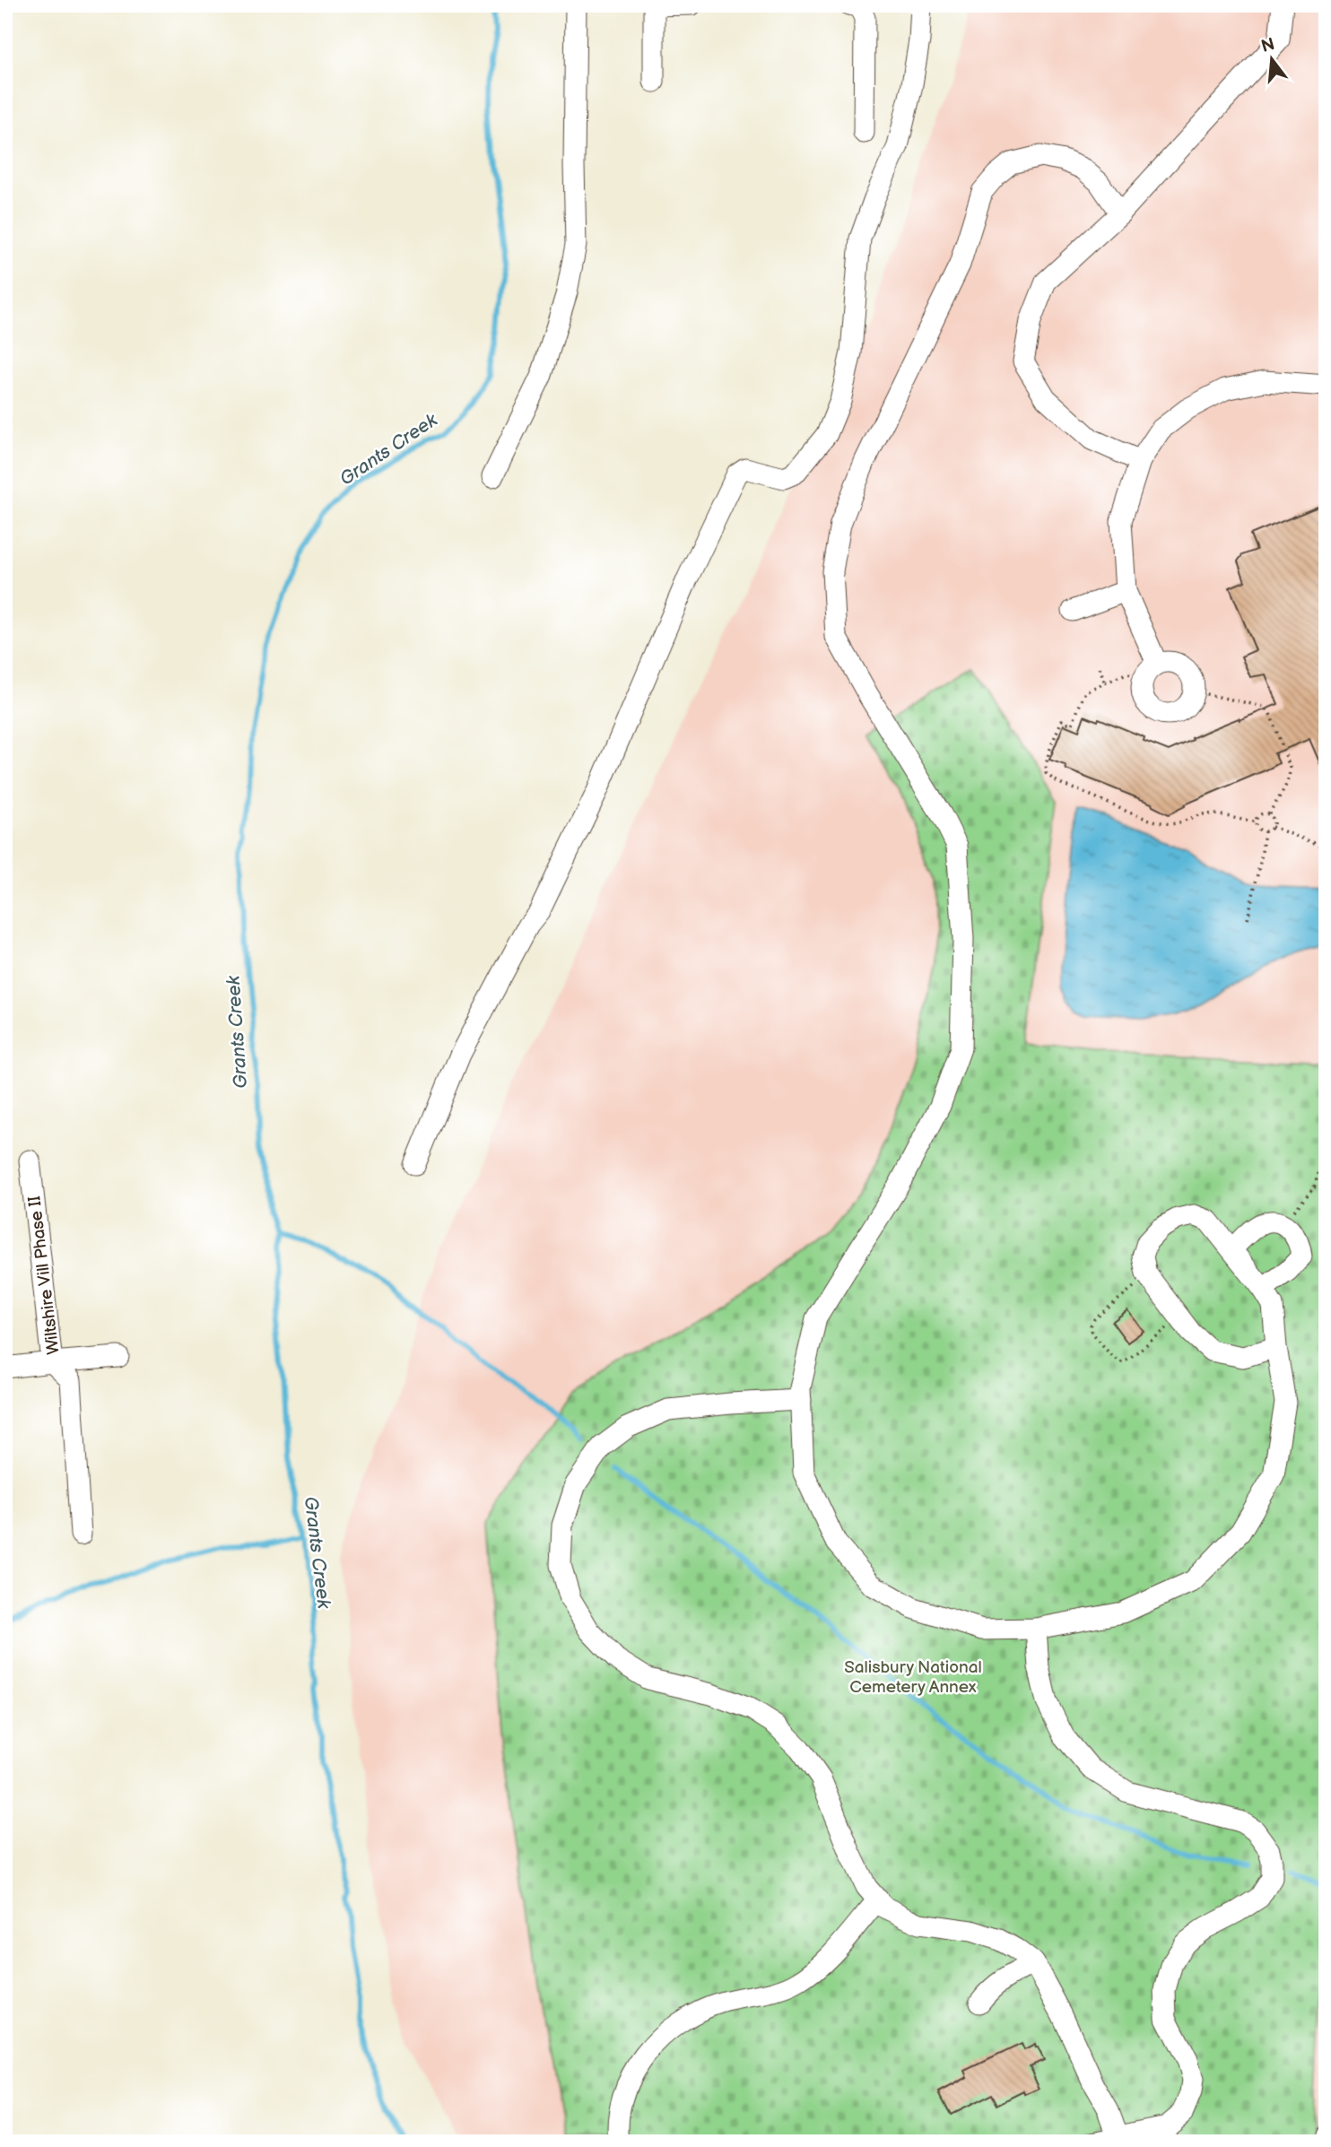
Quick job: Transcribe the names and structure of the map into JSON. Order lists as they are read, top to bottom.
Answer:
{
  "streets": {
    "street": ["Wiltshire Vill Phase II"]
  },
  "water": ["Grants Creek"],
  "parks": ["Salisbury National Cemetery Annex"],
  "north": "top"
}
